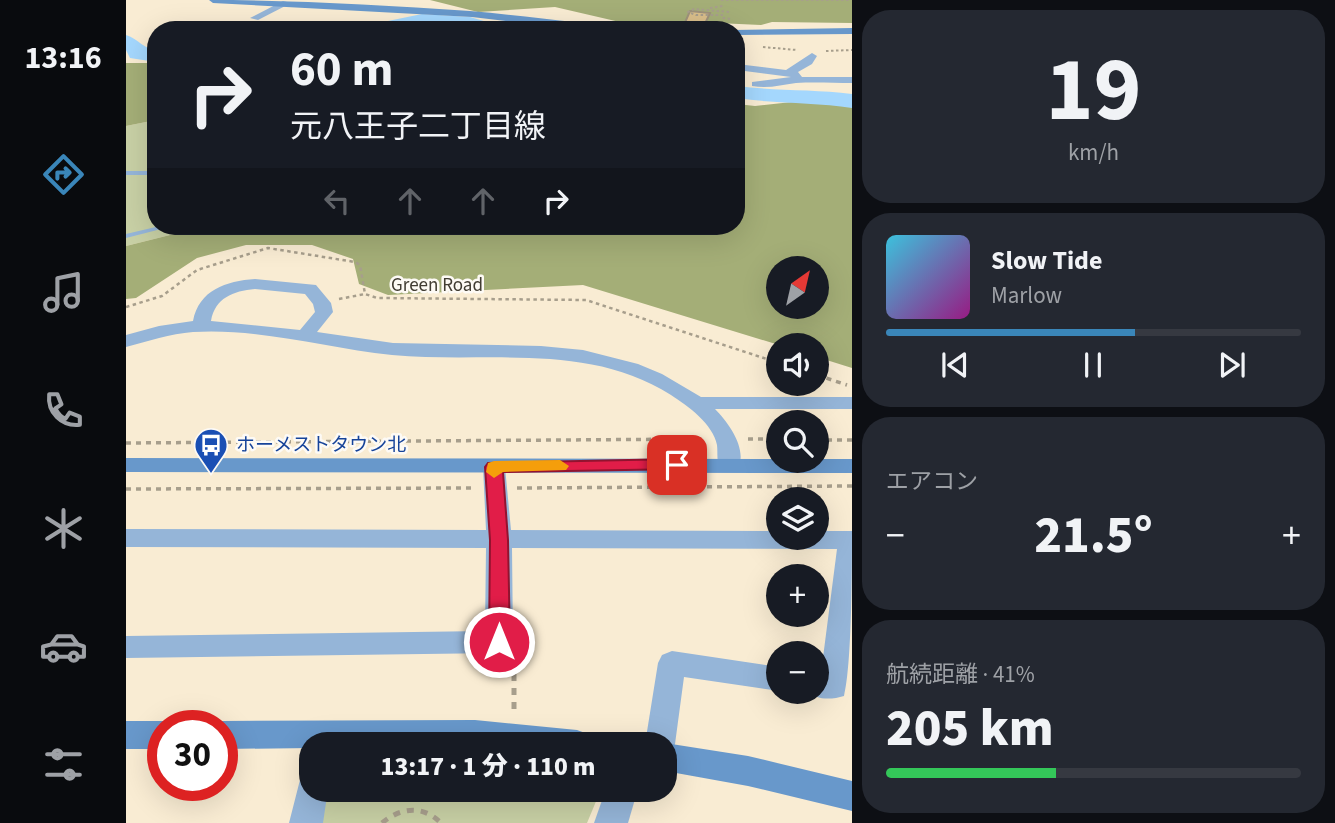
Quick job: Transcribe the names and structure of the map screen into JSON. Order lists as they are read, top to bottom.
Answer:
{
  "streets": {
    "path": ["Green Road"]
  },
  "places": {
    "bus stop": ["ホーメストタウン北"]
  },
  "north": "top right",
  "page": {
    "tabs": "13:16",
    "tile": [
      ["19", "km/h"],
      "エアコン",
      ["航続距離 · 41%", "205 km"]
    ],
    "turn": ["60 m", "元八王子二丁目線"],
    "song": ["Slow Tide", "Marlow"],
    "map_buttons": ["+", "−"],
    "heat": ["−", "21.5°", "+"],
    "limit": "30",
    "trip": "13:17 · 1 分 · 110 m"
  }
}
